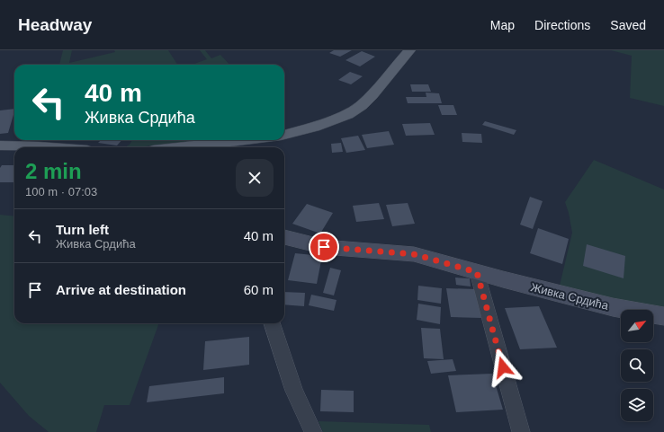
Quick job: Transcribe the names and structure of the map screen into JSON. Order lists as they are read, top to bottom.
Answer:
{
  "streets": {
    "main road": ["Живка Срдића"]
  },
  "north": "top right",
  "page": {
    "header": "Headway",
    "nav": ["Map", "Directions", "Saved"],
    "turn": ["40 m", "Живка Срдића"],
    "heading": ["2 min", "100 m · 07:03"],
    "list": [
      {
        "name": "Turn left",
        "note": "Живка Срдића",
        "value": "40 m"
      },
      {
        "name": "Arrive at destination",
        "value": "60 m"
      }
    ]
  }
}
